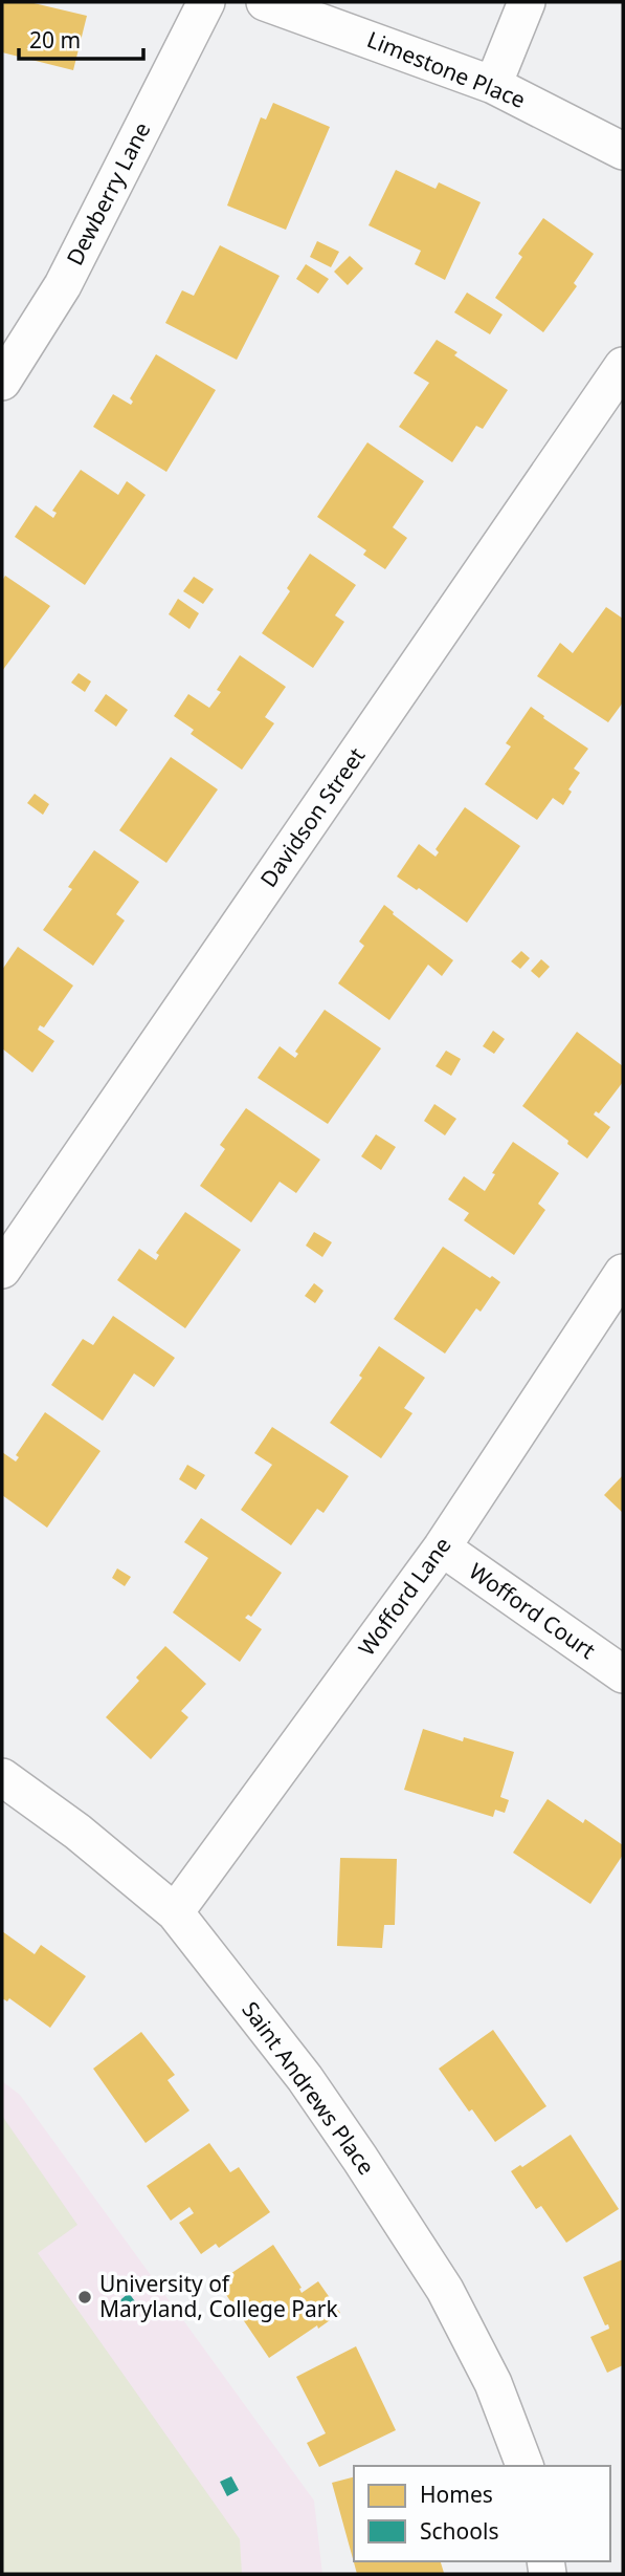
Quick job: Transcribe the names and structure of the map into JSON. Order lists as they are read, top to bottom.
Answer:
{
  "streets": {
    "street": [
      "Limestone Place",
      "Dewberry Lane",
      "Davidson Street",
      "Wofford Lane",
      "Wofford Court",
      "Saint Andrews Place"
    ]
  },
  "crossings": [
    ["Wofford Lane", "Wofford Court"],
    ["Wofford Lane", "Saint Andrews Place"]
  ],
  "places": ["University of Maryland, College Park"],
  "legend": ["Homes", "Schools"],
  "scale_bar": "20 m"
}
